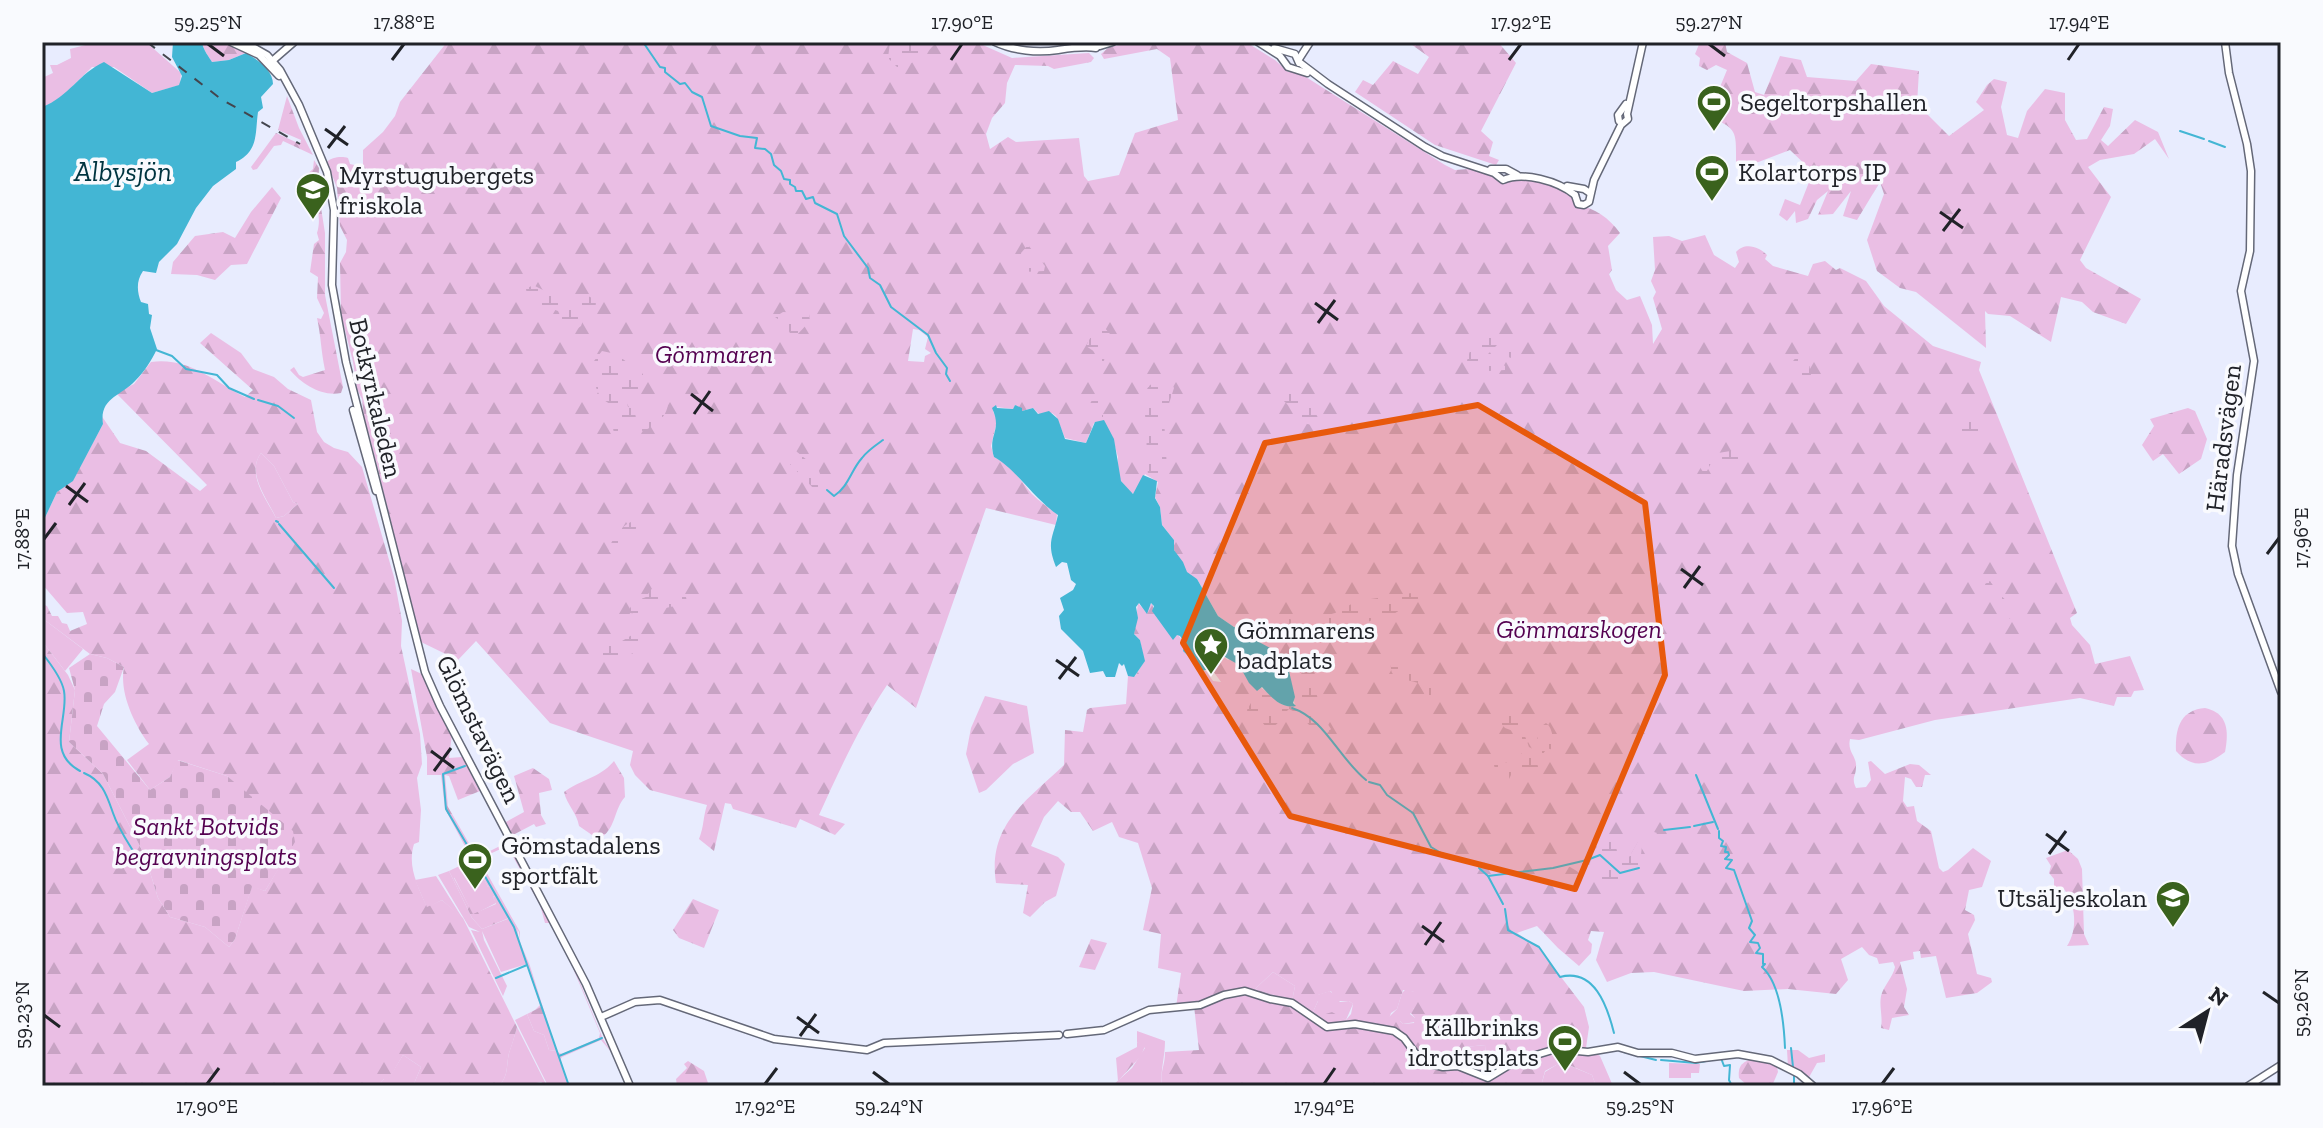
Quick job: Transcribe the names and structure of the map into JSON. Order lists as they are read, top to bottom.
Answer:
{
  "streets": {
    "street": ["Botkyrkaleden", "Häradsvägen", "Glömstavägen"]
  },
  "crossings": [
    ["Botkyrkaleden", "Glömstavägen"]
  ],
  "water": ["Albysjön"],
  "parks": ["Gömmaren", "Gömmarskogen", "Sankt Botvids begravningsplats"],
  "places": {
    "sports": [
      "Segeltorpshallen",
      "Kolartorps IP",
      "Gömstadalens sportfält",
      "Källbrinks idrottsplats"
    ],
    "school or university": ["Myrstugubergets friskola", "Utsäljeskolan"],
    "place": ["Gömmarens badplats"]
  },
  "north": "top right",
  "coordinates": [
    "59.25°N",
    "17.88°E",
    "17.90°E",
    "17.92°E",
    "59.27°N",
    "17.94°E",
    "17.96°E",
    "59.26°N",
    "59.23°N",
    "59.24°N"
  ]
}
